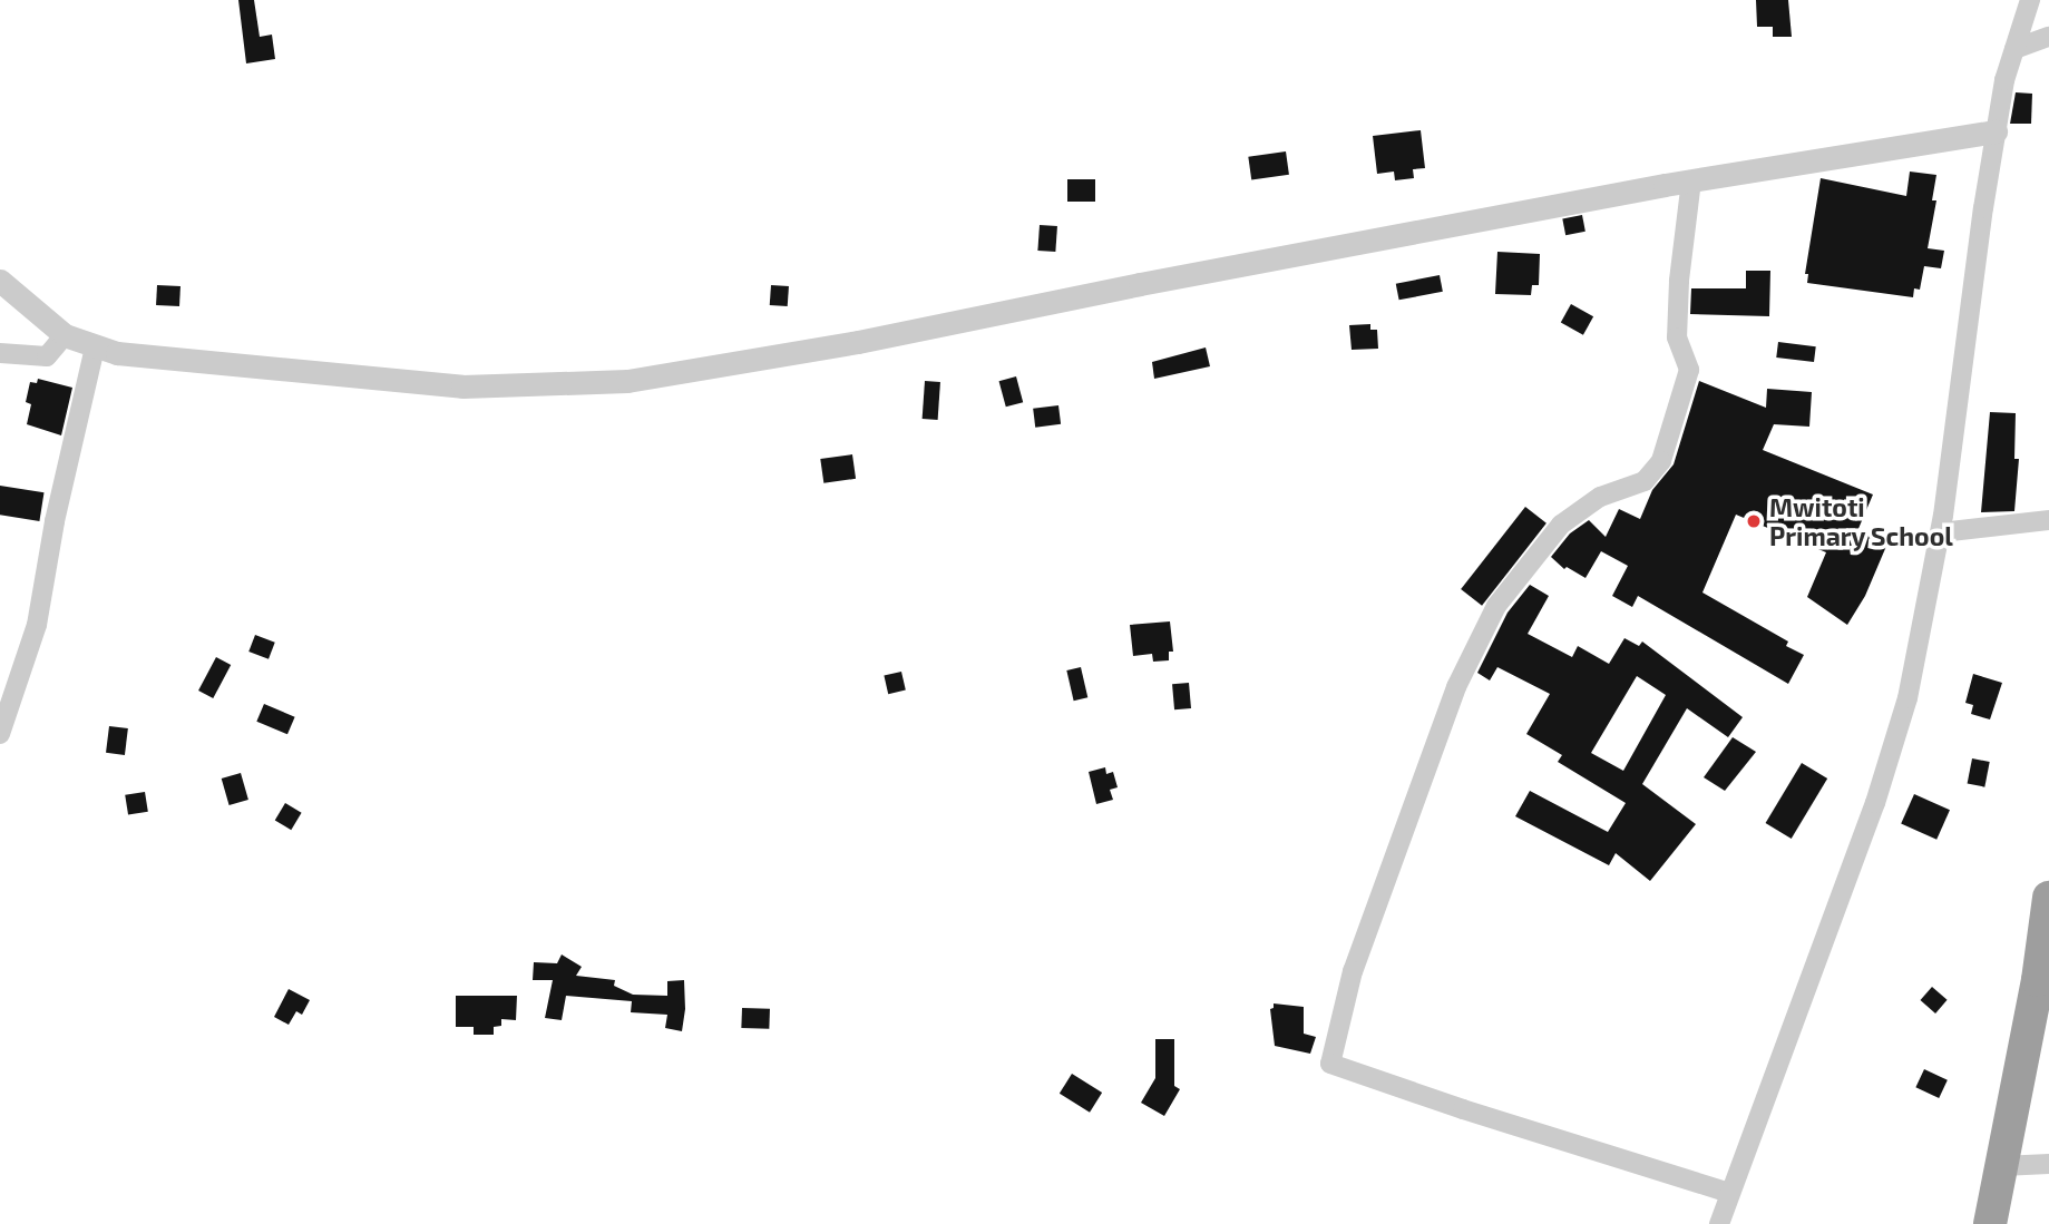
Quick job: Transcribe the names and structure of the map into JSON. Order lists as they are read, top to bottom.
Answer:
{
  "places": ["Mwitoti Primary School"]
}
